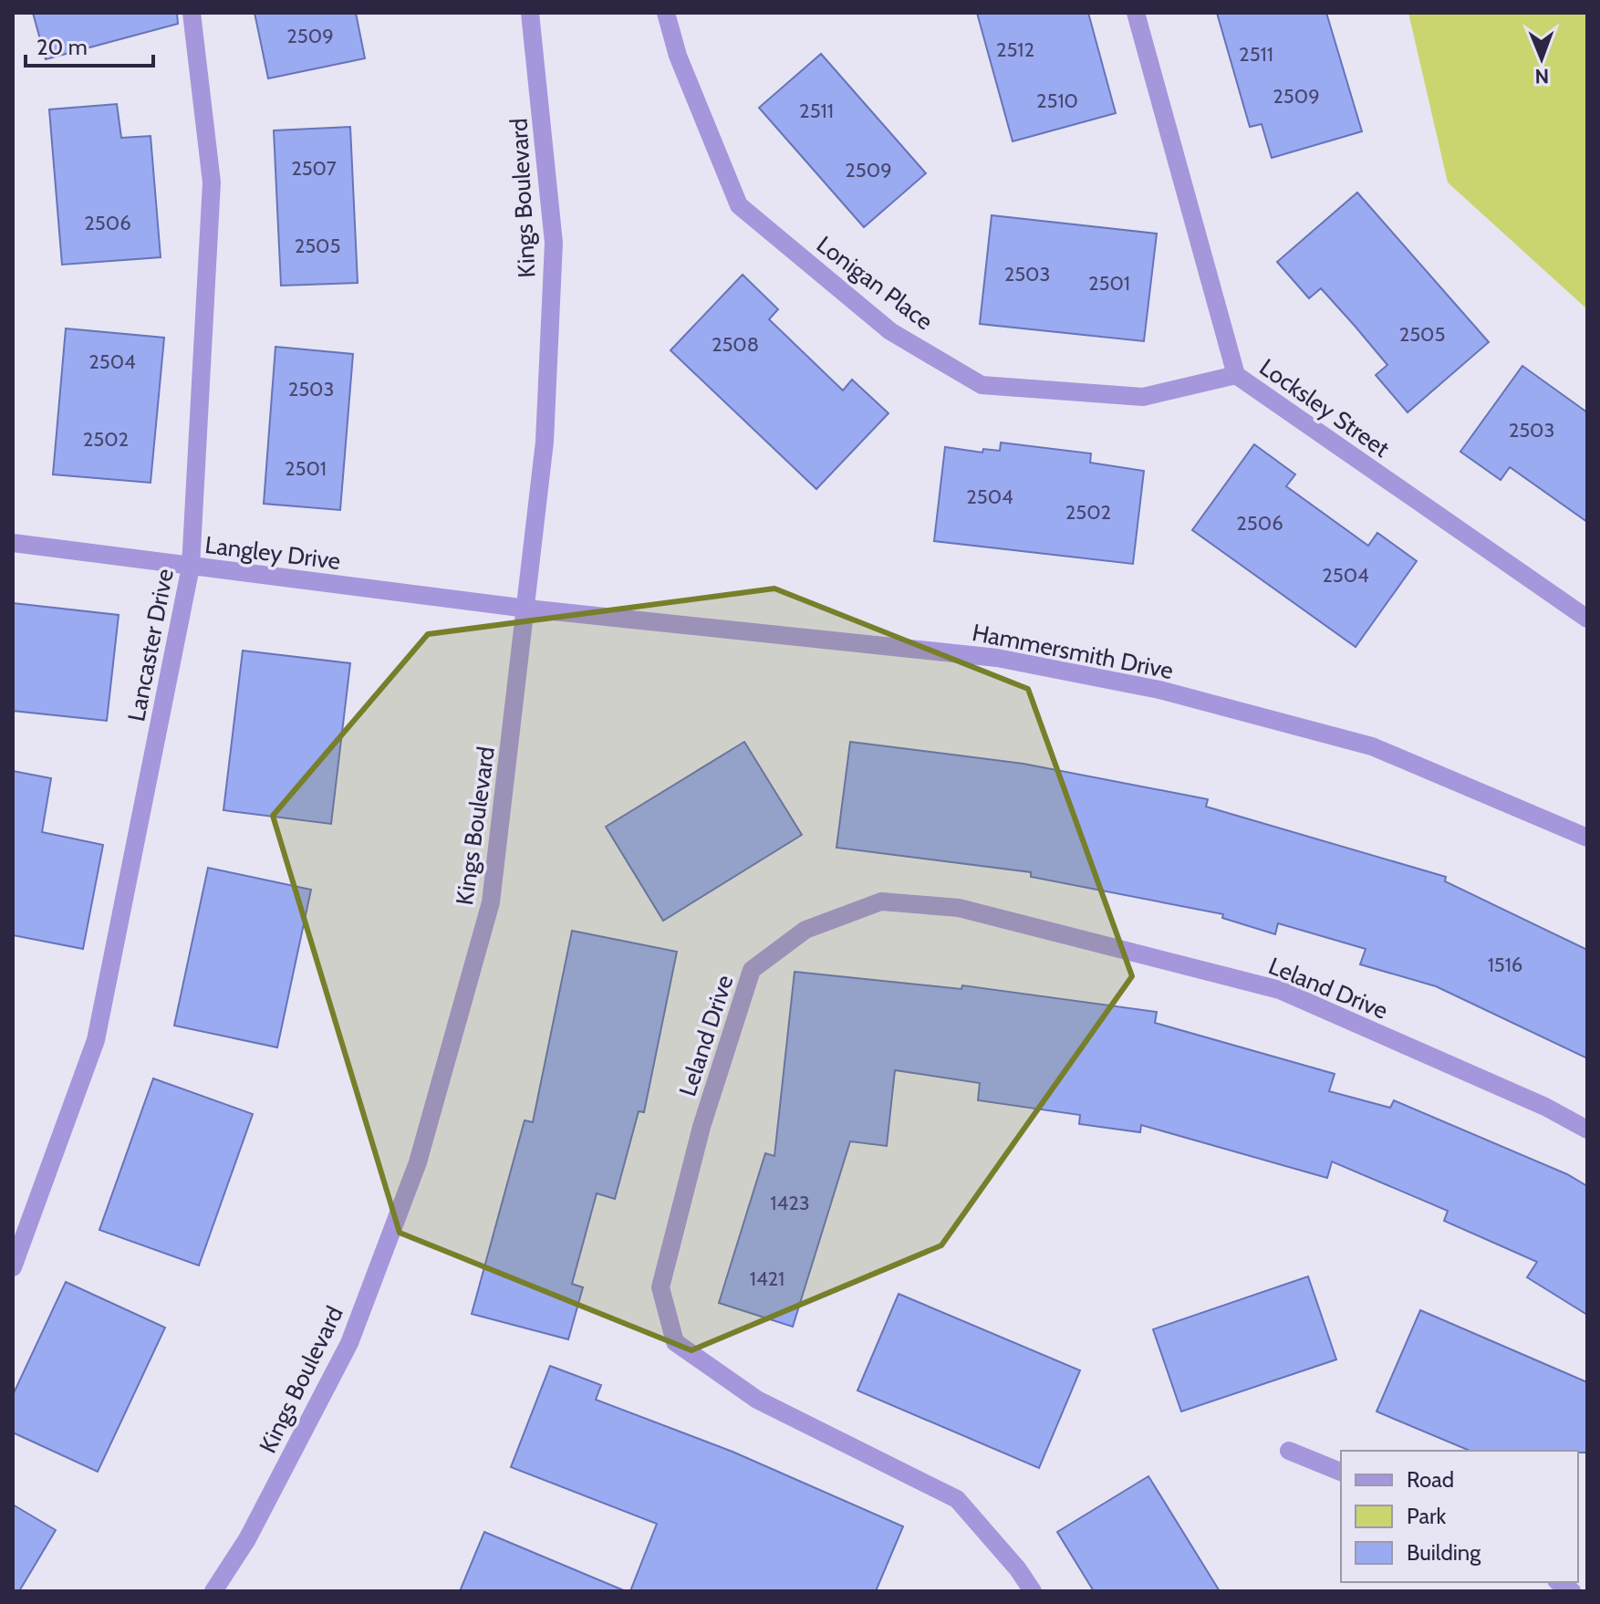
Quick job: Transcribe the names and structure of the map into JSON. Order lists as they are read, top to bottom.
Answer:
{
  "streets": {
    "street": [
      "Kings Boulevard",
      "Lonigan Place",
      "Locksley Street",
      "Langley Drive",
      "Lancaster Drive",
      "Hammersmith Drive",
      "Leland Drive"
    ]
  },
  "crossings": [
    ["Kings Boulevard", "Langley Drive"],
    ["Kings Boulevard", "Hammersmith Drive"],
    ["Lonigan Place", "Locksley Street"],
    ["Langley Drive", "Lancaster Drive"],
    ["Langley Drive", "Hammersmith Drive"]
  ],
  "house_numbers": [
    "2509",
    "2512",
    "2511",
    "2509",
    "2510",
    "2511",
    "2507",
    "2509",
    "2506",
    "2505",
    "2503",
    "2501",
    "2505",
    "2508",
    "2504",
    "2503",
    "2503",
    "2502",
    "2501",
    "2504",
    "2502",
    "2506",
    "2504",
    "1516",
    "1423",
    "1421"
  ],
  "legend": ["Road", "Park", "Building"],
  "scale_bar": "20 m",
  "north": "bottom"
}
